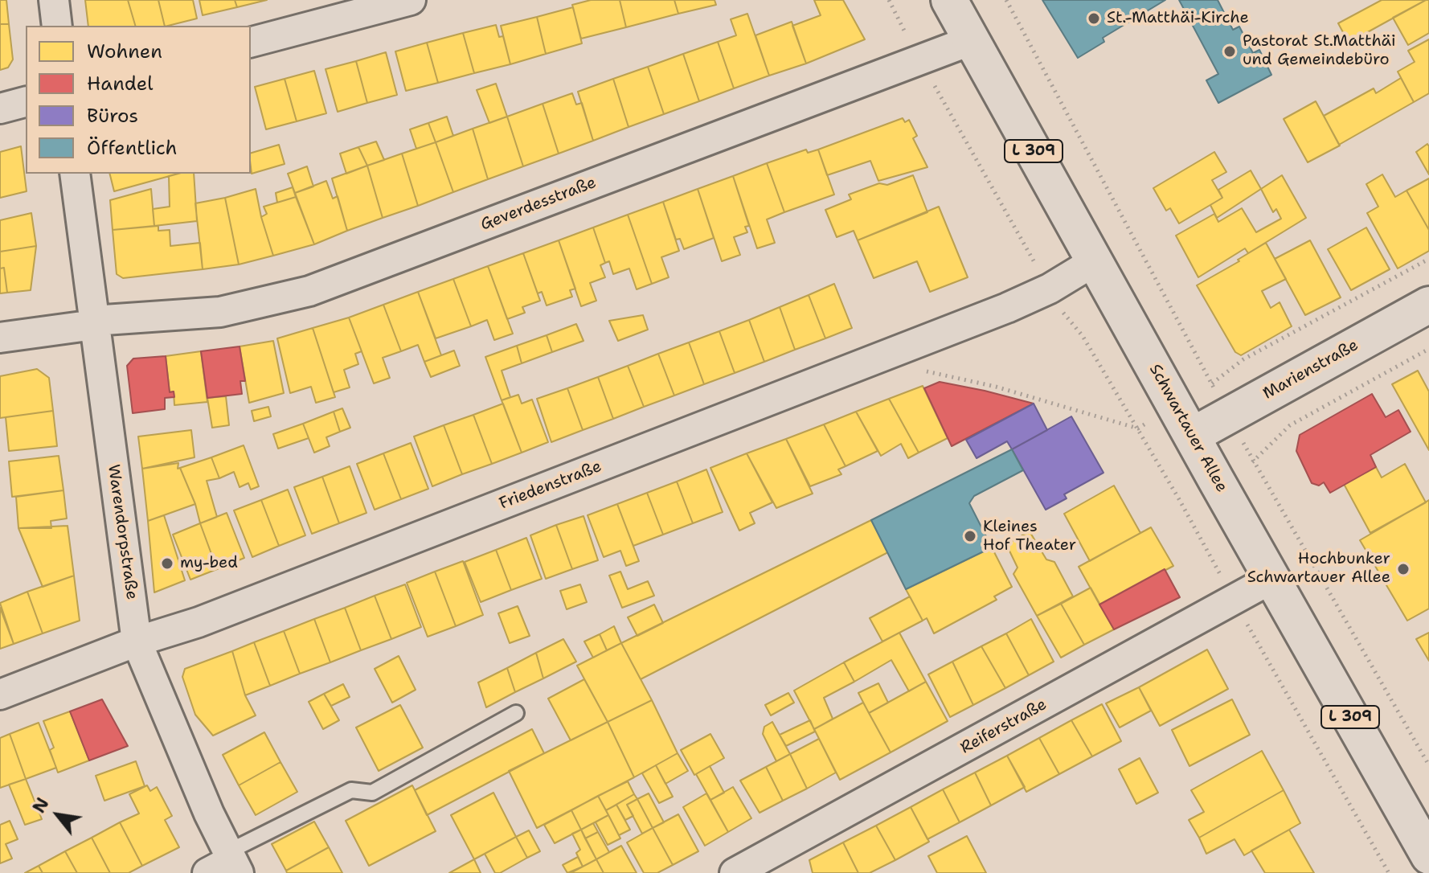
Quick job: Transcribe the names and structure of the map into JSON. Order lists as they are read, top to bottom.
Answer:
{
  "streets": {
    "main road": ["L 309", "Marienstraße", "Schwartauer Allee"],
    "street": [
      "Geverdesstraße",
      "Friedenstraße",
      "Warendorpstraße",
      "Reiferstraße"
    ]
  },
  "crossings": [
    ["Geverdesstraße", "Schwartauer Allee"],
    ["Geverdesstraße", "Warendorpstraße"],
    ["Marienstraße", "Schwartauer Allee"],
    ["Schwartauer Allee", "Friedenstraße"],
    ["Schwartauer Allee", "Reiferstraße"],
    ["Friedenstraße", "Warendorpstraße"]
  ],
  "places": [
    "St.-Matthäi-Kirche",
    "Pastorat St.Matthäi und Gemeindebüro",
    "Kleines Hof Theater",
    "my-bed",
    "Hochbunker Schwartauer Allee"
  ],
  "legend": [
    "Wohnen",
    "Handel",
    "Büros",
    "Öffentlich"
  ],
  "north": "top left"
}
